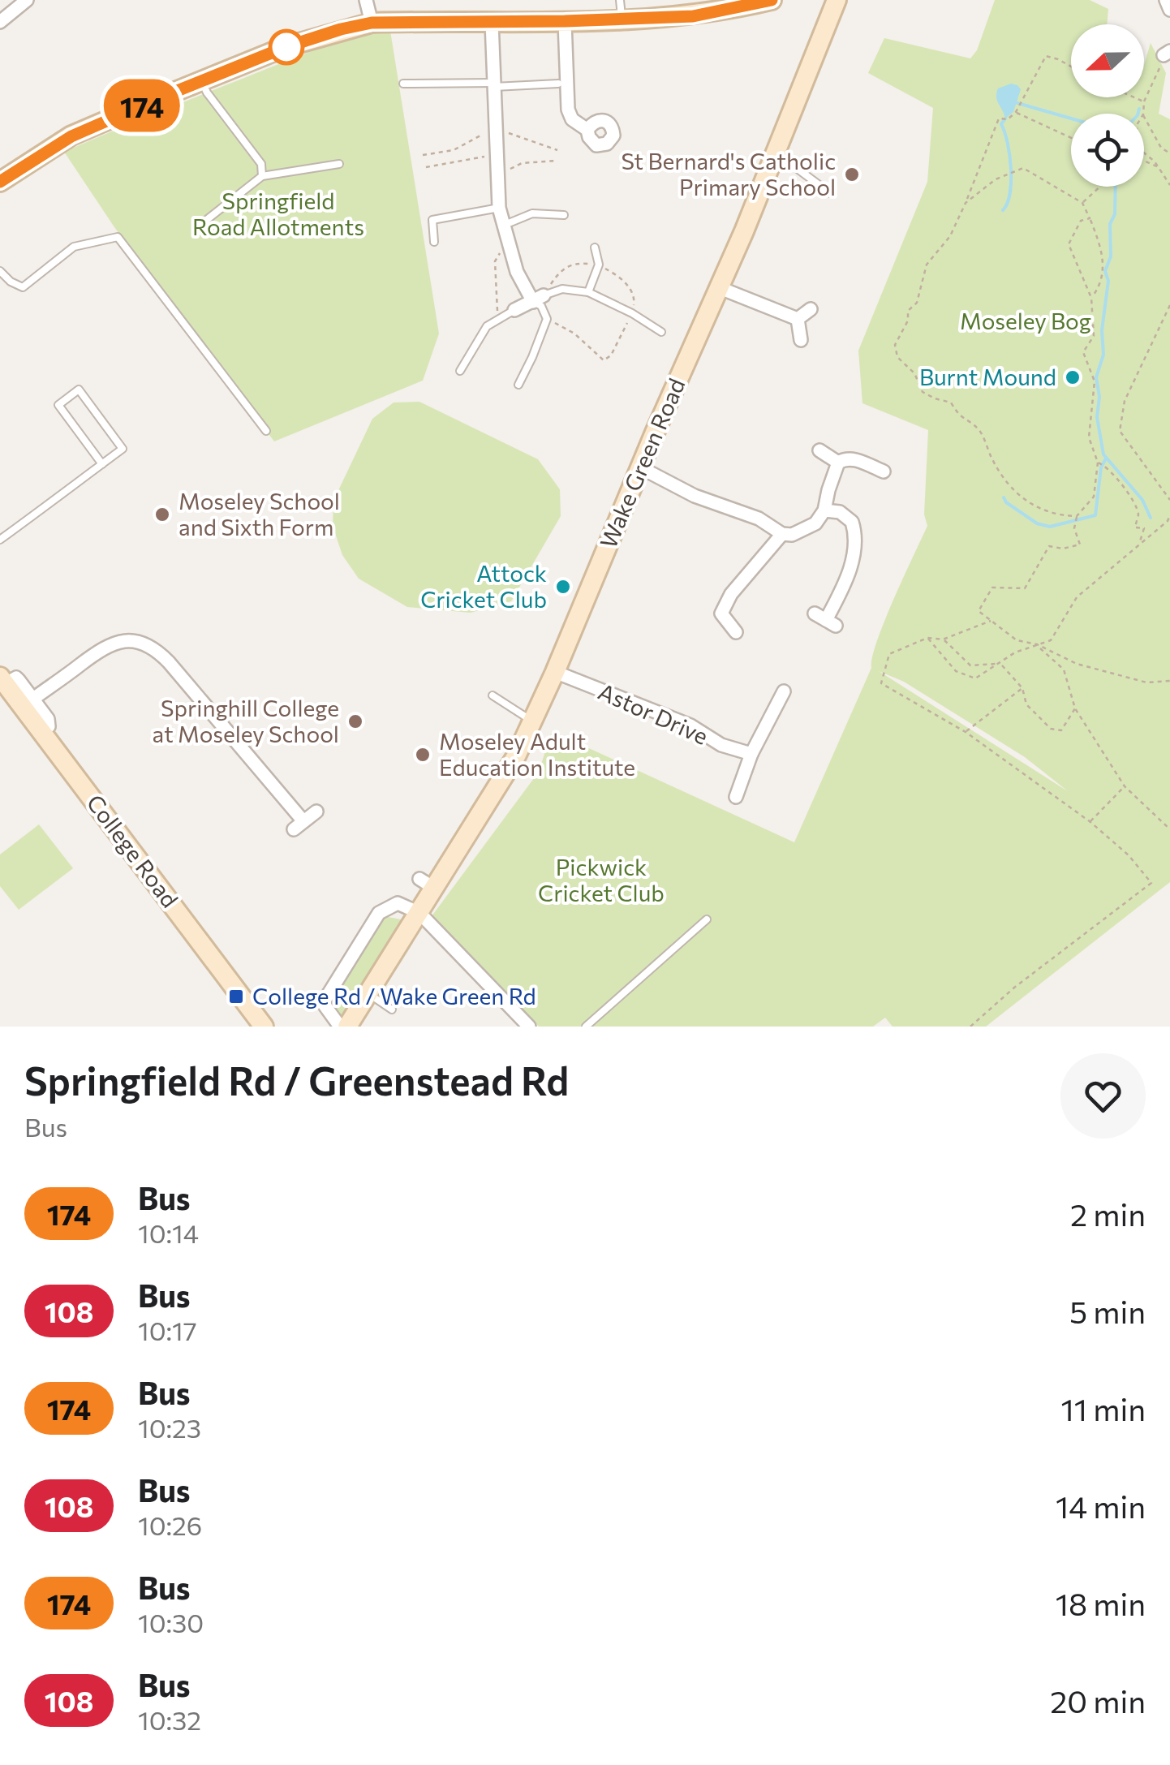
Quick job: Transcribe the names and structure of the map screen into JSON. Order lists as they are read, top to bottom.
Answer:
{
  "streets": {
    "street": ["Wake Green Road", "Astor Drive", "College Road"]
  },
  "crossings": [
    ["Wake Green Road", "Astor Drive"]
  ],
  "parks": ["Springfield Road Allotments", "Moseley Bog", "Pickwick Cricket Club"],
  "places": {
    "other": [
      "St Bernard's Catholic Primary School",
      "Burnt Mound",
      "Moseley School and Sixth Form",
      "Attock Cricket Club",
      "Springhill College at Moseley School",
      "Moseley Adult Education Institute"
    ],
    "transit": ["College Rd / Wake Green Rd"]
  },
  "lines": ["bus line 174"],
  "north": "left",
  "page": {
    "on_map": "174",
    "heading": ["Springfield Rd / Greenstead Rd", "Bus"],
    "list": [
      {
        "mark": "174",
        "name": "Bus",
        "note": "10:14",
        "value": "2 min"
      },
      {
        "mark": "108",
        "name": "Bus",
        "note": "10:17",
        "value": "5 min"
      },
      {
        "mark": "174",
        "name": "Bus",
        "note": "10:23",
        "value": "11 min"
      },
      {
        "mark": "108",
        "name": "Bus",
        "note": "10:26",
        "value": "14 min"
      },
      {
        "mark": "174",
        "name": "Bus",
        "note": "10:30",
        "value": "18 min"
      },
      {
        "mark": "108",
        "name": "Bus",
        "note": "10:32",
        "value": "20 min"
      }
    ]
  }
}
